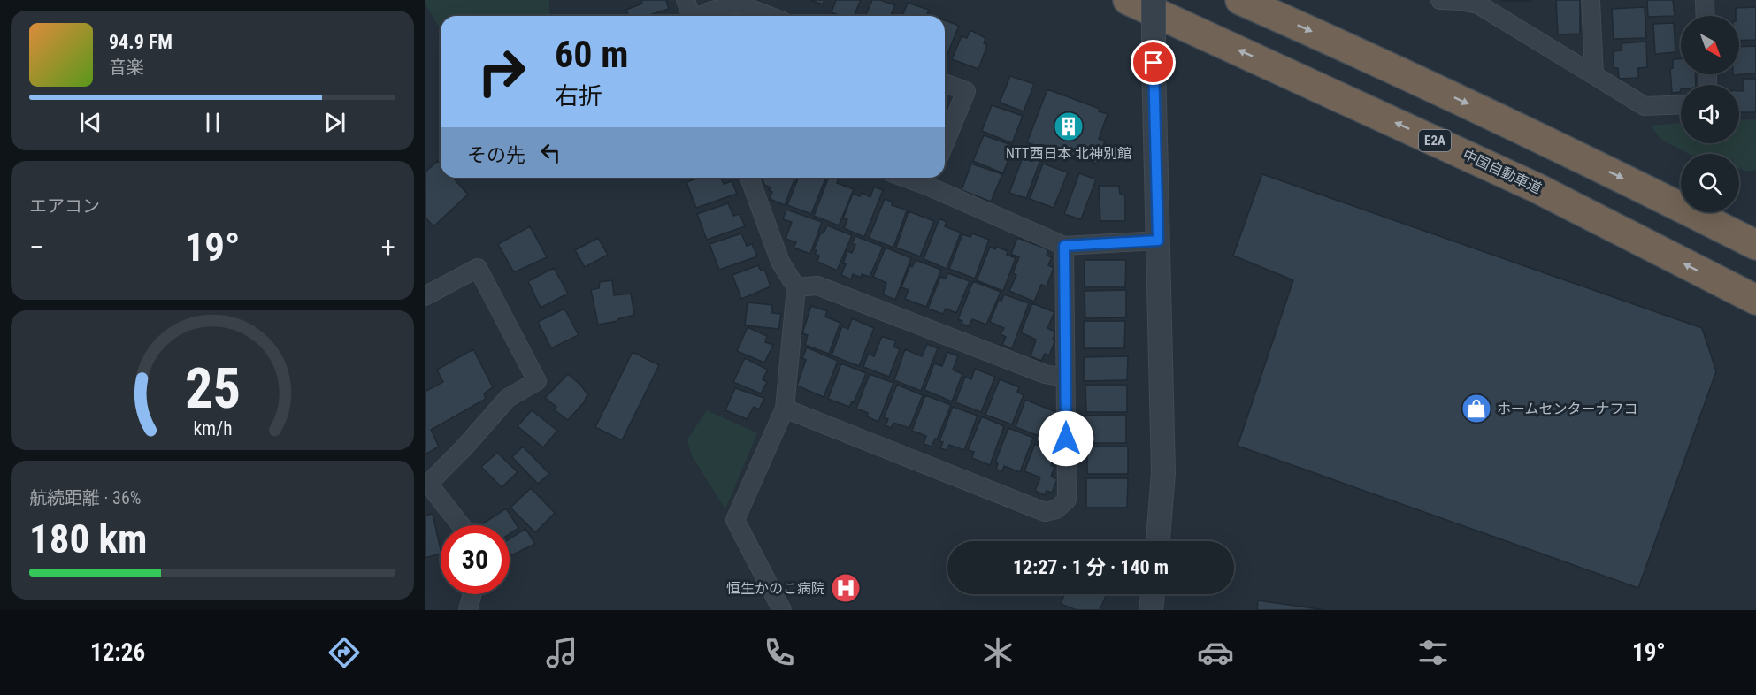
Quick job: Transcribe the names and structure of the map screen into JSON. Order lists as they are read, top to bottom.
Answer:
{
  "streets": {
    "highway": ["E2A", "中国自動車道"]
  },
  "places": {
    "building": ["NTT西日本 北神別館"],
    "shop": ["ホームセンターナフコ"],
    "hospital": ["恒生かのこ病院"]
  },
  "north": "bottom right",
  "page": {
    "turn": ["60 m", "右折"],
    "song": ["94.9 FM", "音楽"],
    "then": "その先",
    "tile": [
      "エアコン",
      ["航続距離 · 36%", "180 km"]
    ],
    "heat": ["−", "19°", "+"],
    "limit": "30",
    "trip": "12:27 · 1 分 · 140 m",
    "tabs": ["12:26", "19°"],
    "gauge": ["25", "km/h"]
  }
}
